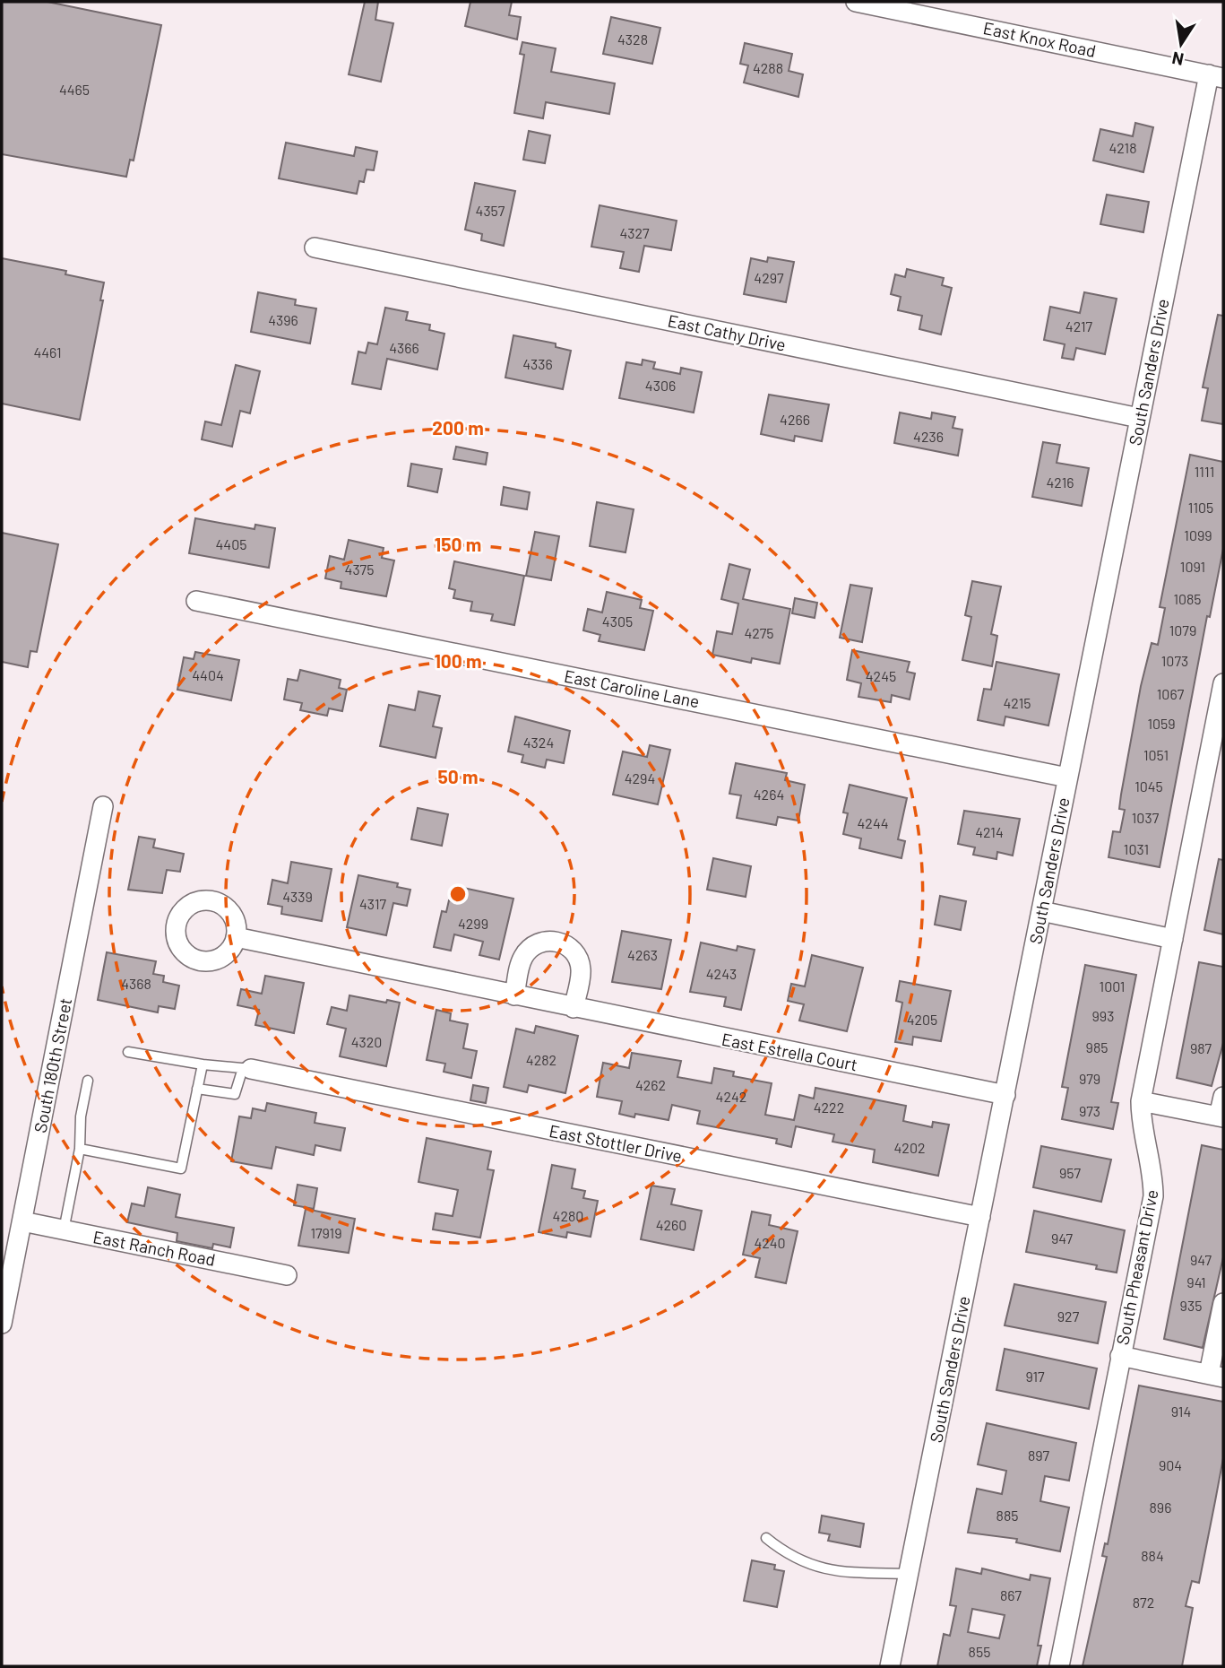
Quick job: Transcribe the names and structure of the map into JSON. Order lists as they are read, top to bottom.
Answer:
{
  "streets": {
    "street": [
      "East Knox Road",
      "East Cathy Drive",
      "South Sanders Drive",
      "East Caroline Lane",
      "East Estrella Court",
      "South 180th Street",
      "East Stottler Drive",
      "East Ranch Road",
      "South Pheasant Drive"
    ]
  },
  "crossings": [
    ["East Knox Road", "South Sanders Drive"],
    ["East Cathy Drive", "South Sanders Drive"],
    ["South Sanders Drive", "East Caroline Lane"],
    ["South Sanders Drive", "East Estrella Court"],
    ["South Sanders Drive", "East Stottler Drive"],
    ["South 180th Street", "East Ranch Road"]
  ],
  "house_numbers": [
    "4328",
    "4288",
    "4465",
    "4218",
    "4357",
    "4327",
    "4297",
    "4396",
    "4217",
    "4366",
    "4461",
    "4336",
    "4306",
    "4266",
    "4236",
    "1111",
    "4216",
    "1105",
    "1099",
    "4405",
    "1091",
    "4375",
    "1085",
    "4305",
    "1079",
    "4275",
    "1073",
    "4404",
    "4245",
    "1067",
    "4215",
    "1059",
    "4324",
    "1051",
    "4294",
    "1045",
    "4264",
    "1037",
    "4244",
    "4214",
    "1031",
    "4339",
    "4317",
    "4299",
    "4263",
    "4243",
    "4368",
    "1001",
    "993",
    "4205",
    "4320",
    "985",
    "987",
    "4282",
    "979",
    "4262",
    "4242",
    "4222",
    "973",
    "4202",
    "957",
    "4280",
    "4260",
    "17919",
    "947",
    "4240",
    "947",
    "941",
    "935",
    "927",
    "917",
    "914",
    "897",
    "904",
    "896",
    "885",
    "884",
    "867",
    "872",
    "855"
  ],
  "north": "bottom",
  "rings": [
    "200 m",
    "150 m",
    "100 m",
    "50 m"
  ]
}
